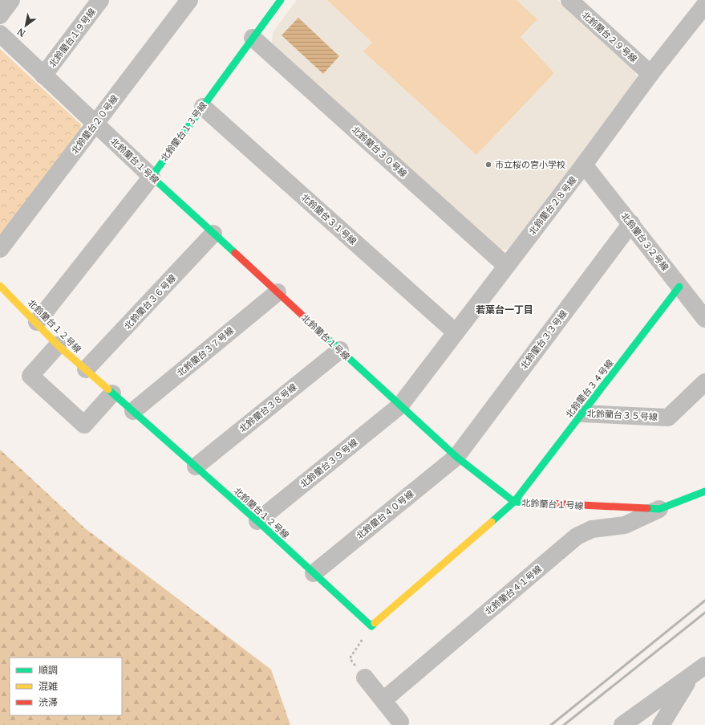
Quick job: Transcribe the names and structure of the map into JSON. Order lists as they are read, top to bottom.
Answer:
{
  "streets": {
    "street": [
      "北鈴蘭台２９号線",
      "北鈴蘭台１９号線",
      "北鈴蘭台２０号線",
      "北鈴蘭台１３号線",
      "北鈴蘭台３０号線",
      "北鈴蘭台１号線",
      "北鈴蘭台２８号線",
      "北鈴蘭台３１号線",
      "北鈴蘭台３２号線",
      "北鈴蘭台３６号線",
      "北鈴蘭台１２号線",
      "北鈴蘭台３３号線",
      "北鈴蘭台３７号線",
      "北鈴蘭台３４号線",
      "北鈴蘭台３８号線",
      "北鈴蘭台３５号線",
      "北鈴蘭台３９号線",
      "北鈴蘭台４０号線",
      "北鈴蘭台４１号線"
    ]
  },
  "crossings": [
    ["北鈴蘭台２９号線", "北鈴蘭台２８号線"],
    ["北鈴蘭台１９号線", "北鈴蘭台１号線"],
    ["北鈴蘭台２０号線", "北鈴蘭台１号線"],
    ["北鈴蘭台１３号線", "北鈴蘭台３０号線"],
    ["北鈴蘭台１３号線", "北鈴蘭台１号線"],
    ["北鈴蘭台１３号線", "北鈴蘭台３１号線"],
    ["北鈴蘭台１３号線", "北鈴蘭台１２号線"],
    ["北鈴蘭台３０号線", "北鈴蘭台２８号線"],
    ["北鈴蘭台１号線", "北鈴蘭台２８号線"],
    ["北鈴蘭台１号線", "北鈴蘭台３６号線"],
    ["北鈴蘭台１号線", "北鈴蘭台３３号線"],
    ["北鈴蘭台１号線", "北鈴蘭台３７号線"],
    ["北鈴蘭台１号線", "北鈴蘭台３４号線"],
    ["北鈴蘭台１号線", "北鈴蘭台３８号線"],
    ["北鈴蘭台１号線", "北鈴蘭台３９号線"],
    ["北鈴蘭台１号線", "北鈴蘭台４０号線"],
    ["北鈴蘭台１号線", "北鈴蘭台４１号線"],
    ["北鈴蘭台２８号線", "北鈴蘭台３１号線"],
    ["北鈴蘭台２８号線", "北鈴蘭台３２号線"],
    ["北鈴蘭台２８号線", "北鈴蘭台３９号線"],
    ["北鈴蘭台３２号線", "北鈴蘭台３３号線"],
    ["北鈴蘭台３２号線", "北鈴蘭台３４号線"],
    ["北鈴蘭台３６号線", "北鈴蘭台１２号線"],
    ["北鈴蘭台１２号線", "北鈴蘭台３７号線"],
    ["北鈴蘭台１２号線", "北鈴蘭台３８号線"],
    ["北鈴蘭台１２号線", "北鈴蘭台３９号線"],
    ["北鈴蘭台１２号線", "北鈴蘭台４０号線"],
    ["北鈴蘭台３３号線", "北鈴蘭台４０号線"],
    ["北鈴蘭台３４号線", "北鈴蘭台３５号線"]
  ],
  "districts": ["若葉台一丁目"],
  "places": ["市立桜の宮小学校"],
  "legend": ["順調", "混雑", "渋滞"],
  "north": "bottom left"
}
